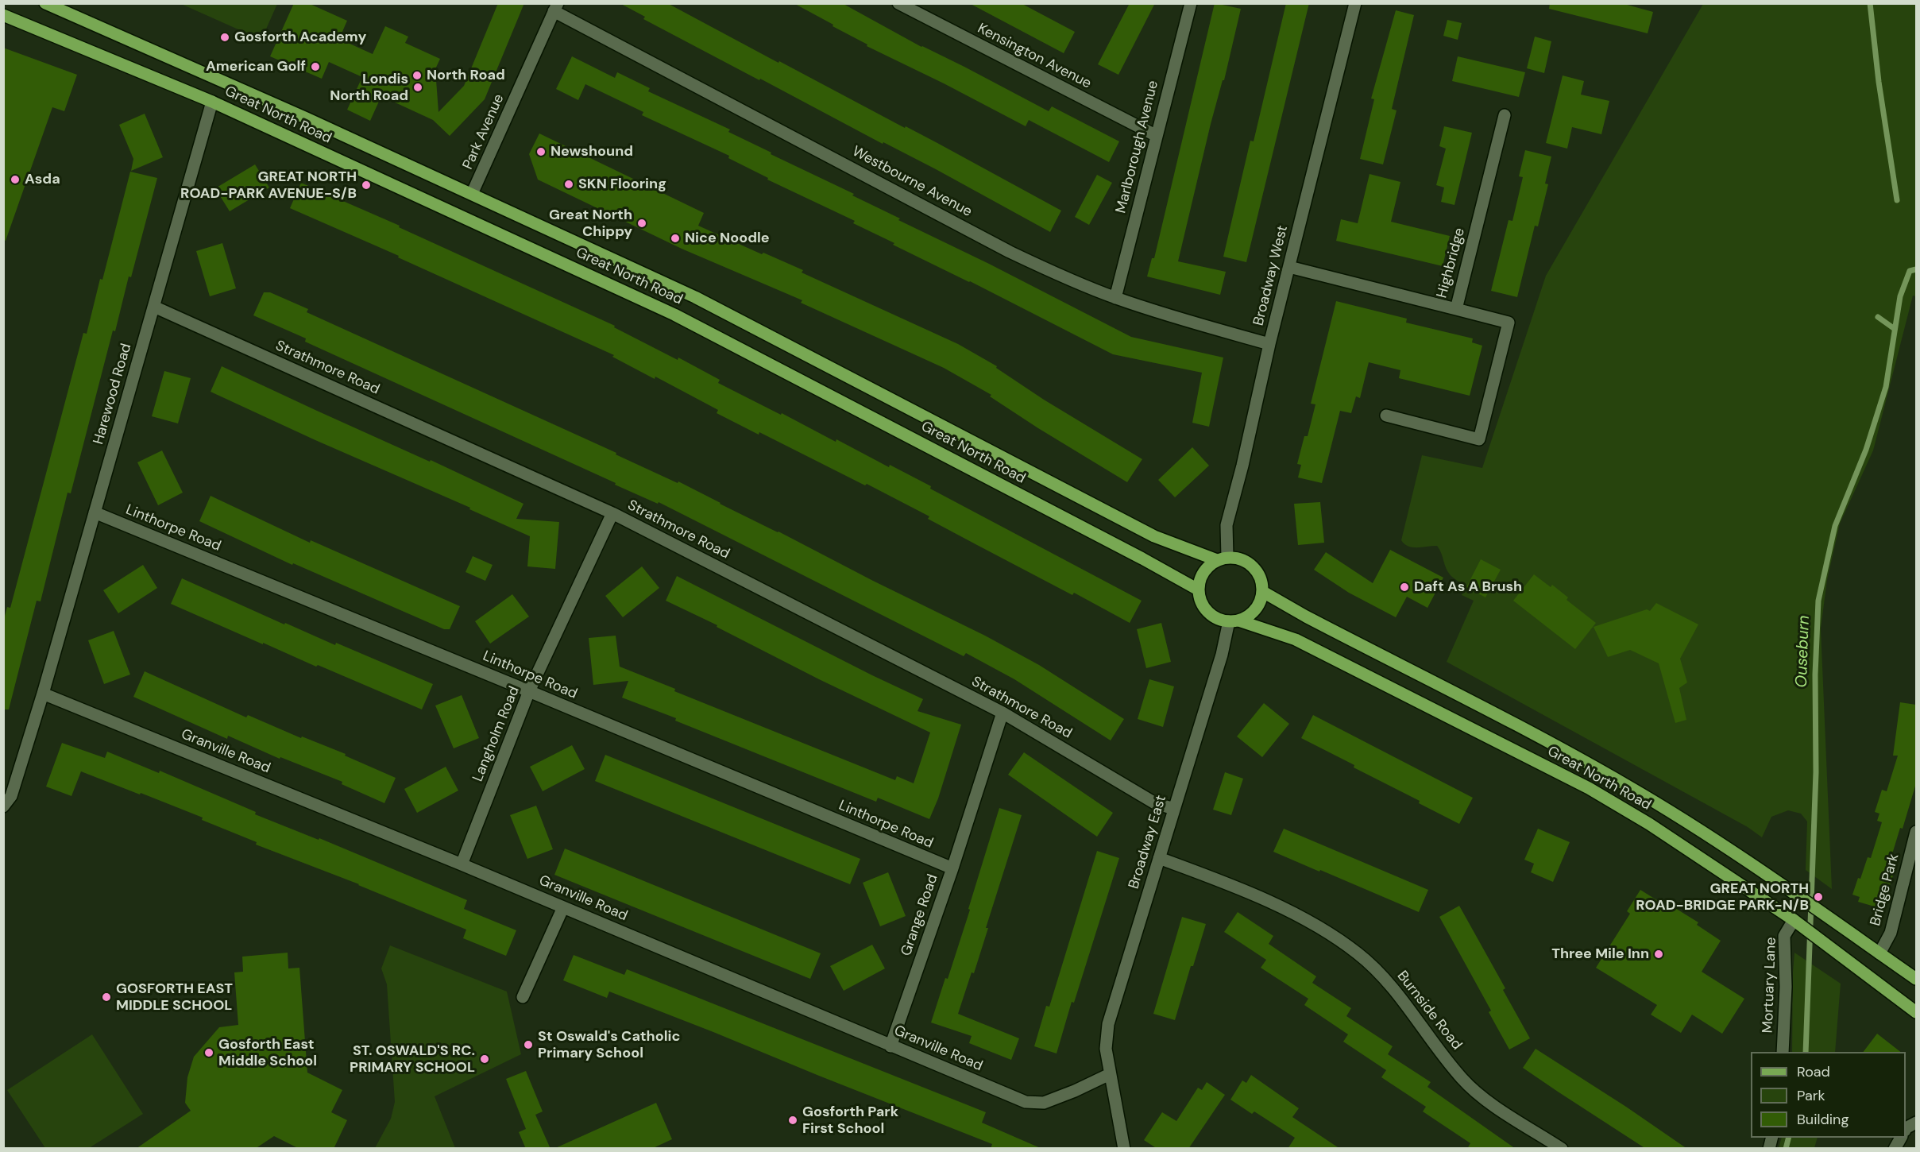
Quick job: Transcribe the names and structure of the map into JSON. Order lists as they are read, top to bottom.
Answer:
{
  "streets": {
    "main road": ["Great North Road"],
    "street": [
      "Kensington Avenue",
      "Park Avenue",
      "Marlborough Avenue",
      "Westbourne Avenue",
      "Highbridge",
      "Broadway West",
      "Strathmore Road",
      "Harewood Road",
      "Linthorpe Road",
      "Langholm Road",
      "Granville Road",
      "Broadway East",
      "Bridge Park",
      "Grange Road",
      "Mortuary Lane",
      "Burnside Road"
    ]
  },
  "crossings": [
    ["Kensington Avenue", "Marlborough Avenue"],
    ["Great North Road", "Park Avenue"],
    ["Great North Road", "Broadway West"],
    ["Great North Road", "Harewood Road"],
    ["Great North Road", "Broadway East"],
    ["Great North Road", "Bridge Park"],
    ["Great North Road", "Mortuary Lane"],
    ["Park Avenue", "Westbourne Avenue"],
    ["Marlborough Avenue", "Westbourne Avenue"],
    ["Westbourne Avenue", "Broadway West"],
    ["Highbridge", "Broadway West"],
    ["Broadway West", "Broadway East"],
    ["Strathmore Road", "Harewood Road"],
    ["Strathmore Road", "Langholm Road"],
    ["Strathmore Road", "Broadway East"],
    ["Strathmore Road", "Grange Road"],
    ["Harewood Road", "Linthorpe Road"],
    ["Harewood Road", "Granville Road"],
    ["Linthorpe Road", "Langholm Road"],
    ["Linthorpe Road", "Grange Road"],
    ["Langholm Road", "Granville Road"],
    ["Granville Road", "Broadway East"],
    ["Granville Road", "Grange Road"],
    ["Broadway East", "Burnside Road"]
  ],
  "water": ["Ouseburn"],
  "places": [
    "Gosforth Academy",
    "American Golf",
    "North Road",
    "Londis North Road",
    "Newshound",
    "Asda",
    "SKN Flooring",
    "GREAT NORTH ROAD-PARK AVENUE-S/B",
    "Great North Chippy",
    "Nice Noodle",
    "Daft As A Brush",
    "GREAT NORTH ROAD-BRIDGE PARK-N/B",
    "Three Mile Inn",
    "GOSFORTH EAST MIDDLE SCHOOL",
    "St Oswald's Catholic Primary School",
    "Gosforth East Middle School",
    "ST. OSWALD'S RC. PRIMARY SCHOOL",
    "Gosforth Park First School"
  ],
  "legend": ["Road", "Park", "Building"]
}
